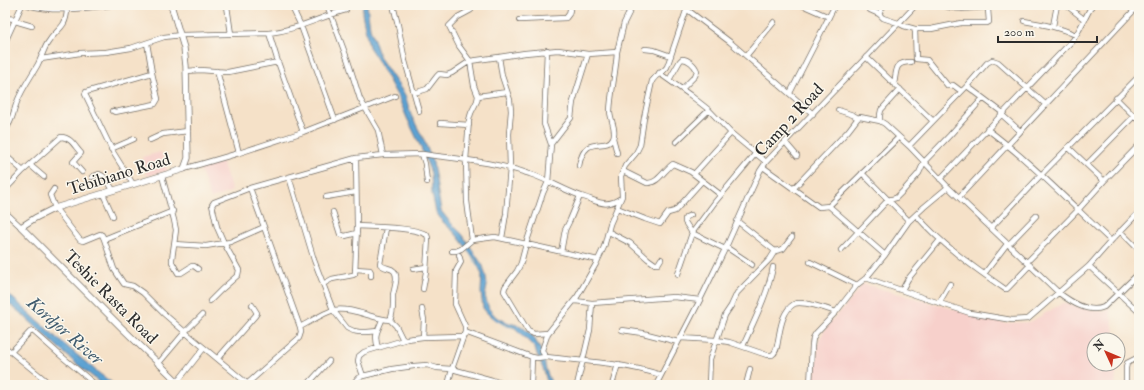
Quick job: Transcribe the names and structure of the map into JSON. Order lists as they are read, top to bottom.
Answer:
{
  "streets": {
    "main road": ["Tebibiano Road", "Teshie Rasta Road"],
    "street": ["Camp 2 Road"]
  },
  "crossings": [
    ["Tebibiano Road", "Teshie Rasta Road"]
  ],
  "water": ["Kordjor River"],
  "scale_bar": "200 m",
  "north": "top left"
}
